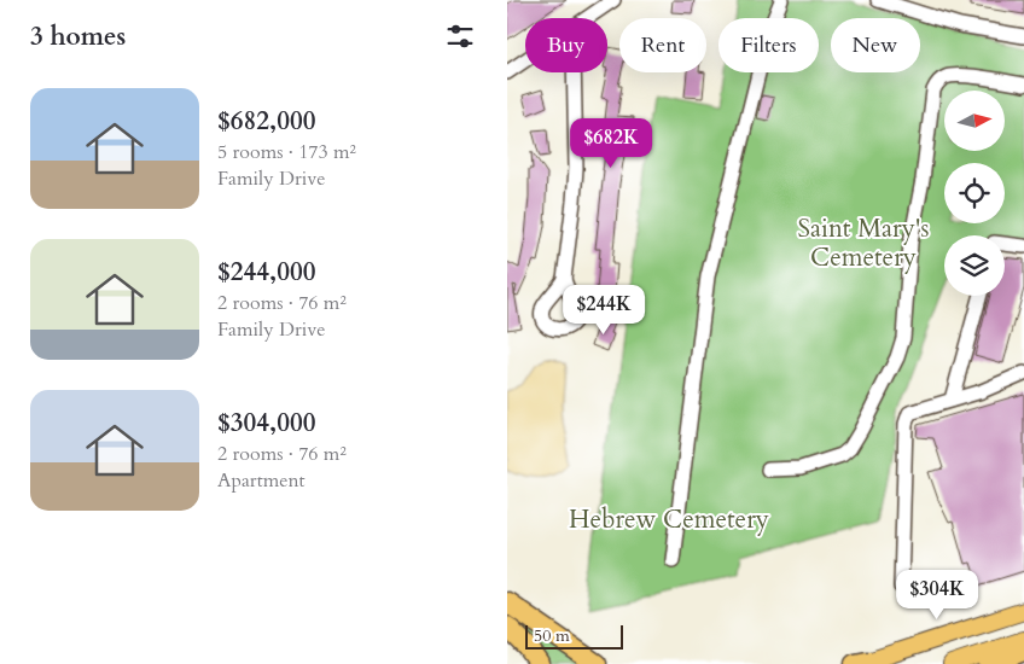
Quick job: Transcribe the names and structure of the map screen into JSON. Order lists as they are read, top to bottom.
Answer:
{
  "parks": ["Saint Mary's Cemetery", "Hebrew Cemetery"],
  "scale_bar": "50 m",
  "north": "right",
  "page": {
    "heading": "3 homes",
    "chip": [
      "Buy",
      "Rent",
      "Filters",
      "New"
    ],
    "list": [
      {
        "name": "$682,000",
        "note": "5 rooms · 173 m² · Family Drive"
      },
      {
        "name": "$244,000",
        "note": "2 rooms · 76 m² · Family Drive"
      },
      {
        "name": "$304,000",
        "note": "2 rooms · 76 m² · Apartment"
      }
    ],
    "price": ["$682K", "$244K", "$304K"],
    "scale": "50 m"
  }
}
